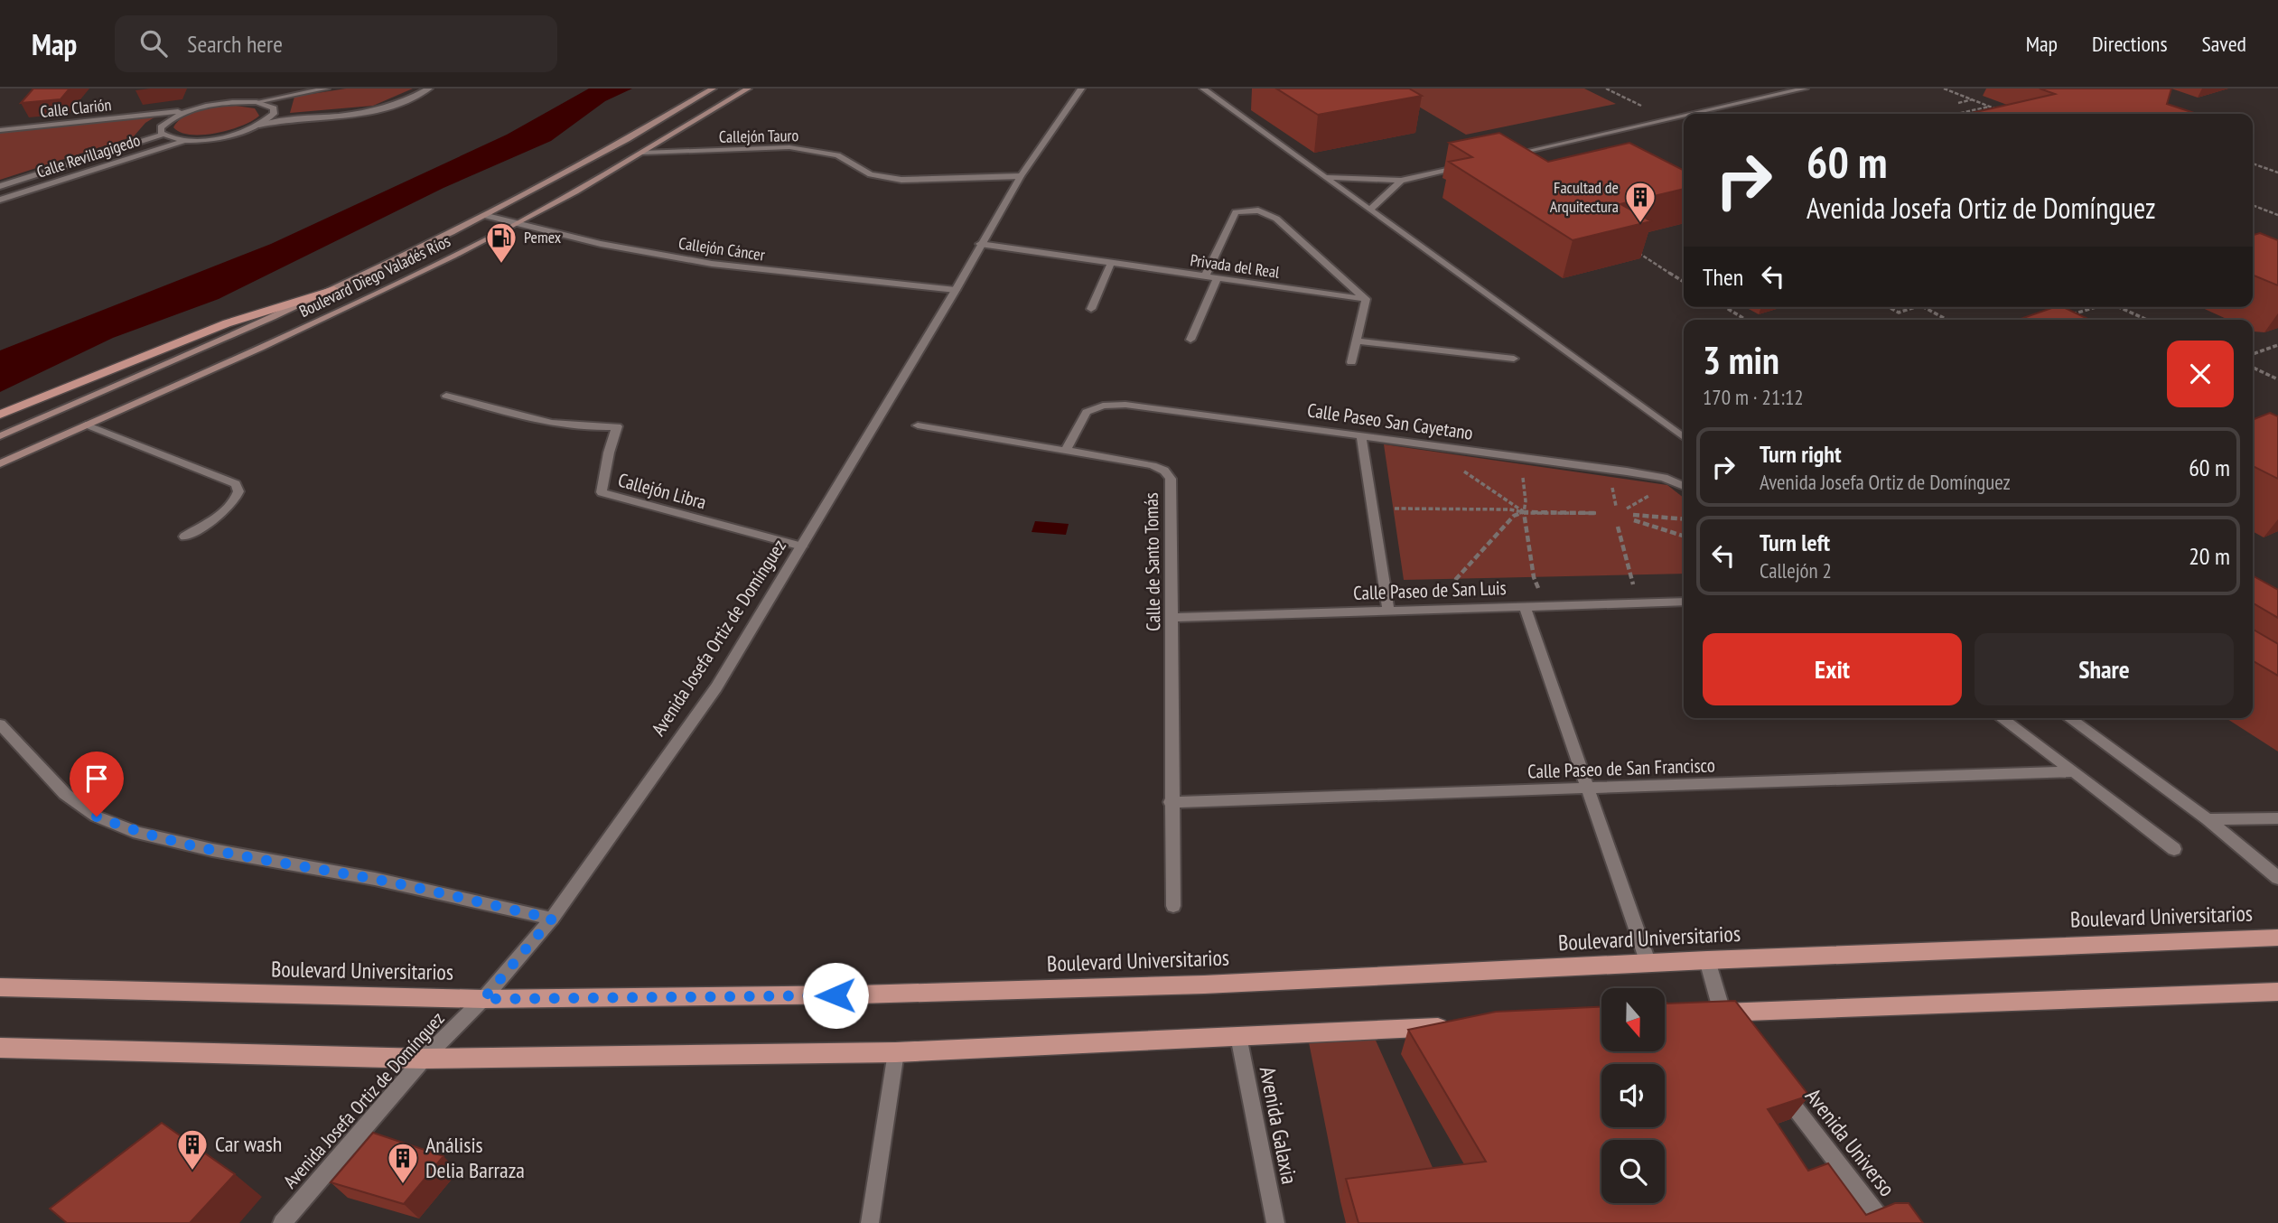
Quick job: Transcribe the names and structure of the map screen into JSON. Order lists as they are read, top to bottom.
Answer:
{
  "streets": {
    "main road": ["Boulevard Diego Valadés Ríos", "Boulevard Universitarios"],
    "street": [
      "Calle Clarión",
      "Callejón Tauro",
      "Calle Revillagigedo",
      "Callejón Cáncer",
      "Privada del Real",
      "Calle Paseo San Cayetano",
      "Callejón Libra",
      "Calle de Santo Tomás",
      "Calle Paseo de San Luis",
      "Avenida Josefa Ortiz de Domínguez",
      "Calle Paseo de San Francisco",
      "Avenida Galaxia",
      "Avenida Universo"
    ]
  },
  "crossings": [
    ["Calle Clarión", "Calle Revillagigedo"],
    ["Callejón Tauro", "Boulevard Diego Valadés Ríos"],
    ["Callejón Tauro", "Avenida Josefa Ortiz de Domínguez"],
    ["Callejón Cáncer", "Boulevard Diego Valadés Ríos"],
    ["Callejón Cáncer", "Avenida Josefa Ortiz de Domínguez"],
    ["Privada del Real", "Avenida Josefa Ortiz de Domínguez"],
    ["Calle Paseo San Cayetano", "Calle de Santo Tomás"],
    ["Callejón Libra", "Avenida Josefa Ortiz de Domínguez"],
    ["Calle de Santo Tomás", "Calle Paseo de San Luis"],
    ["Calle de Santo Tomás", "Calle Paseo de San Francisco"],
    ["Avenida Josefa Ortiz de Domínguez", "Boulevard Universitarios"]
  ],
  "places": {
    "building": ["Facultad de Arquitectura", "Car wash", "Análisis Delia Barraza"],
    "fuel station": ["Pemex"]
  },
  "north": "bottom",
  "page": {
    "header": "Map",
    "search": "Search here",
    "nav": ["Map", "Directions", "Saved"],
    "turn": ["60 m", "Avenida Josefa Ortiz de Domínguez"],
    "then": "Then",
    "heading": ["3 min", "170 m · 21:12"],
    "list": [
      {
        "name": "Turn right",
        "note": "Avenida Josefa Ortiz de Domínguez",
        "value": "60 m"
      },
      {
        "name": "Turn left",
        "note": "Callejón 2",
        "value": "20 m"
      }
    ],
    "buttons": ["Exit", "Share"]
  }
}
